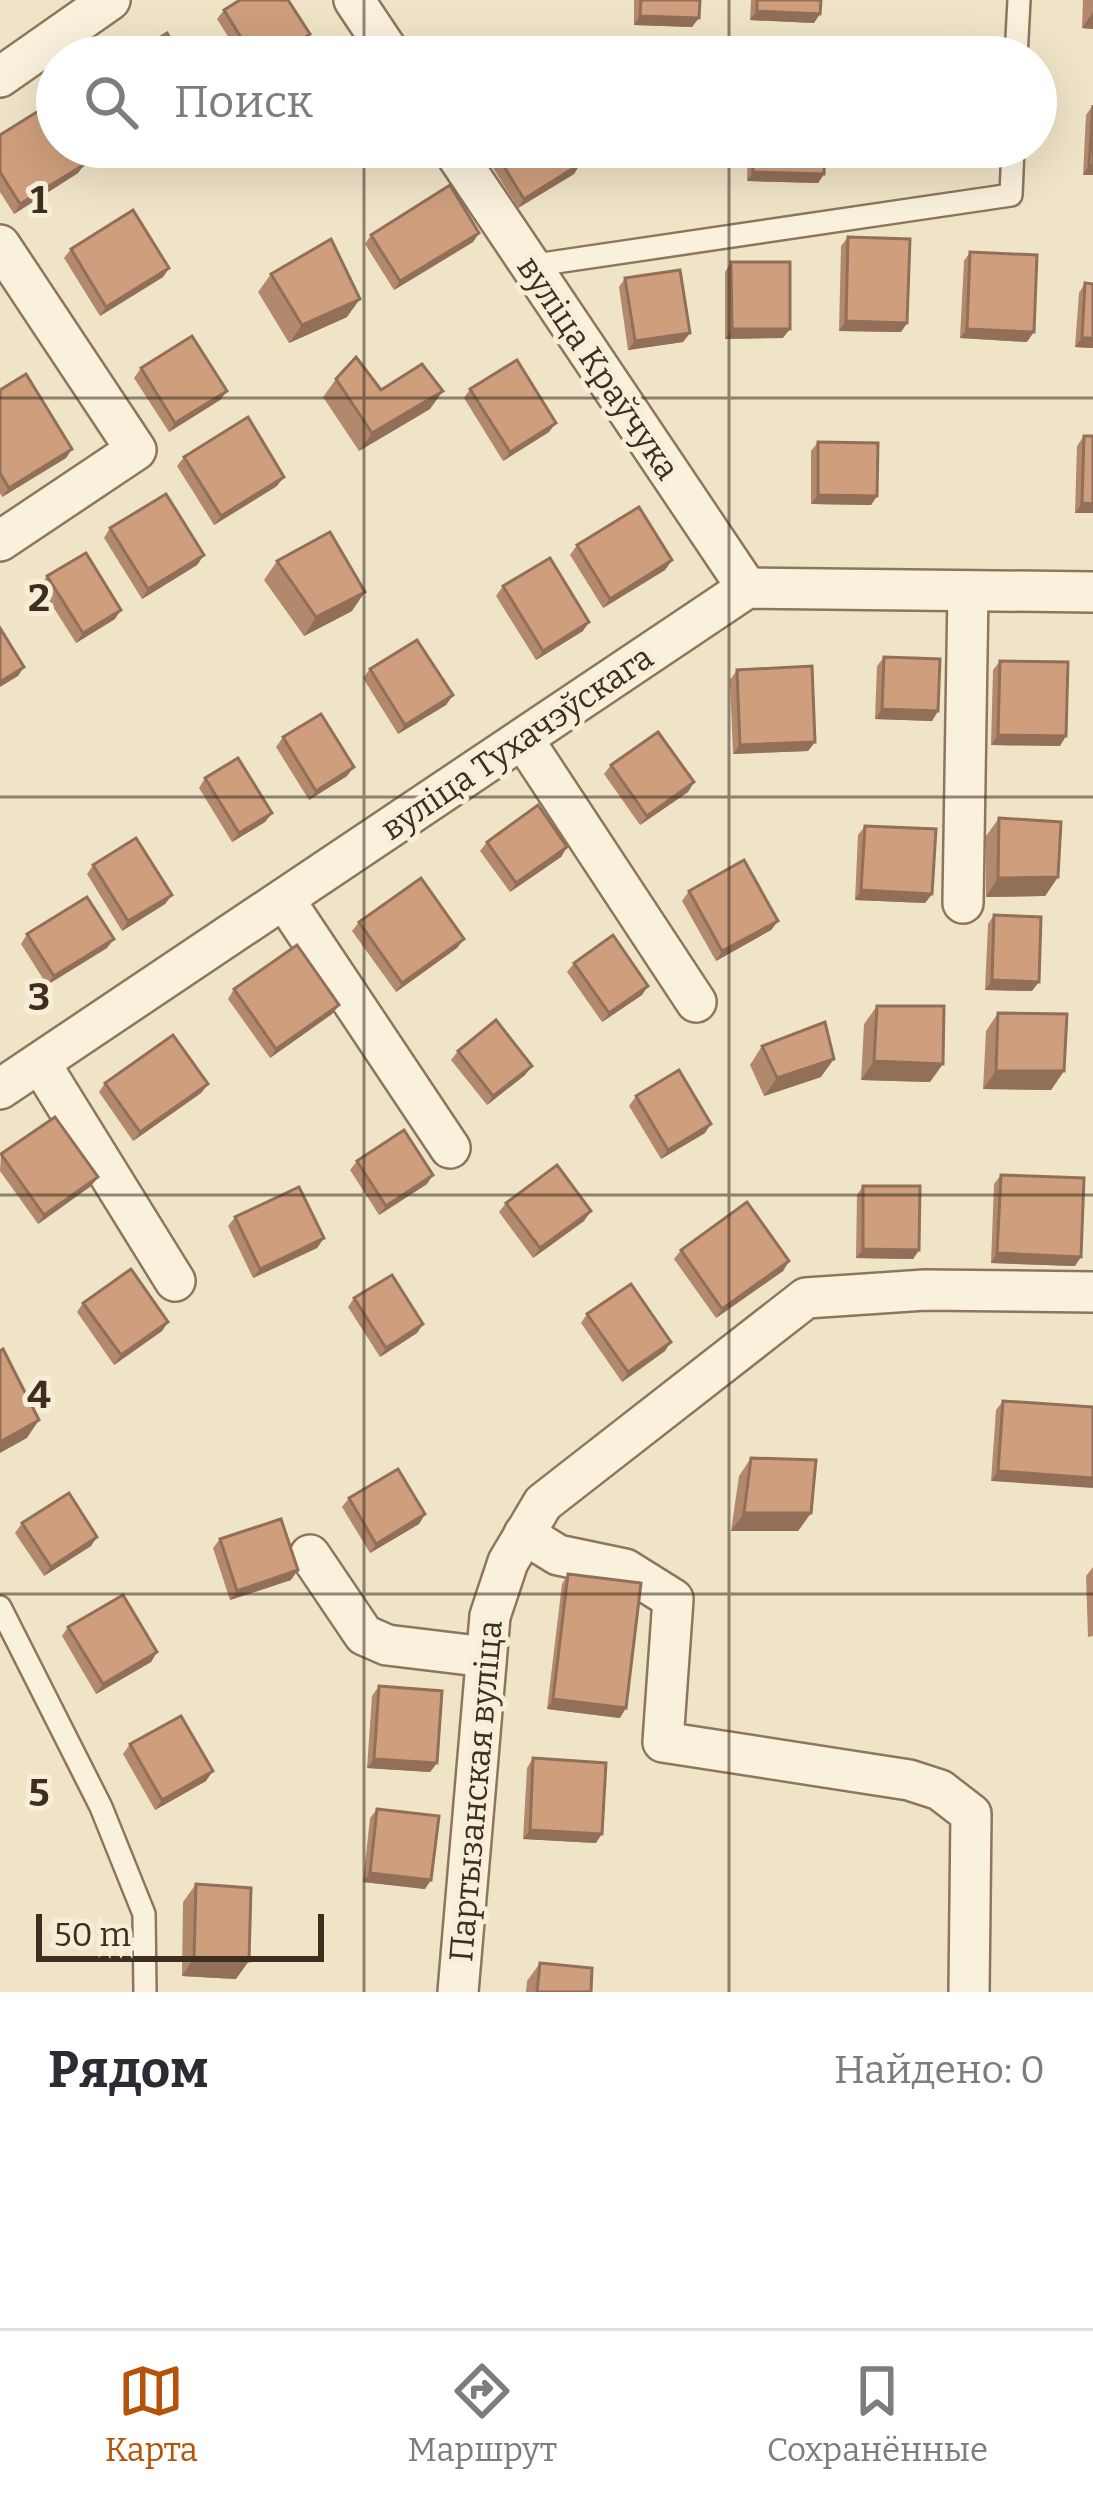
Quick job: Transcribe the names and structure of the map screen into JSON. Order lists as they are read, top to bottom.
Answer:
{
  "streets": {
    "street": ["вуліца Краўчука", "вуліца Тухачэўскага", "Партызанская вуліца"]
  },
  "crossings": [
    ["вуліца Краўчука", "вуліца Тухачэўскага"]
  ],
  "scale_bar": "50 m",
  "page": {
    "search": "Поиск",
    "scale": "50 m",
    "heading": ["Рядом", "Найдено: 0"],
    "nav": ["Карта", "Маршрут", "Сохранённые"]
  },
  "grid": {
    "rows": [
      "1",
      "2",
      "3",
      "4",
      "5"
    ]
  }
}
